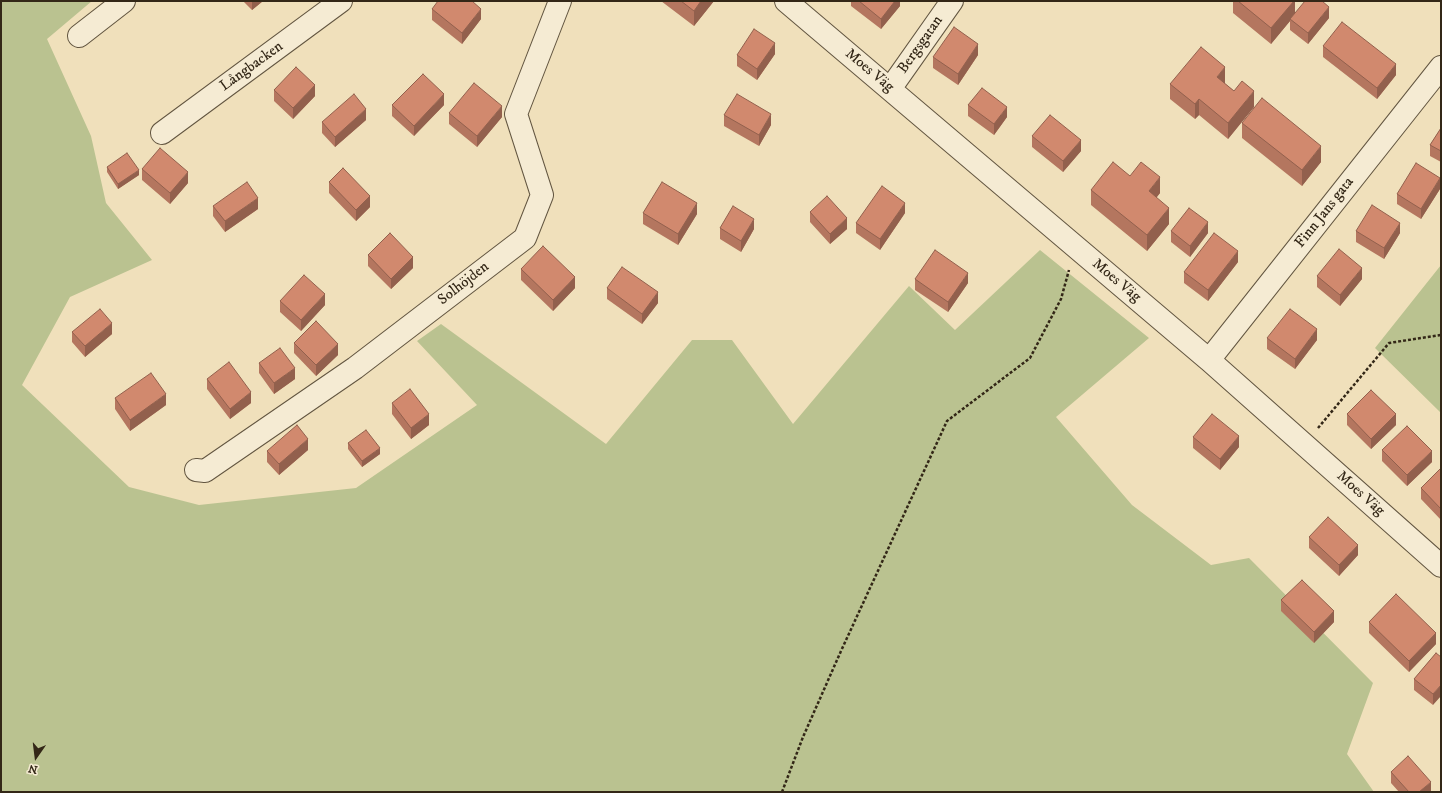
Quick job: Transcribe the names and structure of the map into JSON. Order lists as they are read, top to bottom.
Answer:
{
  "streets": {
    "street": [
      "Bergsgatan",
      "Långbacken",
      "Moes Väg",
      "Finn Jans gata",
      "Solhöjden"
    ]
  },
  "crossings": [
    ["Bergsgatan", "Moes Väg"],
    ["Moes Väg", "Finn Jans gata"]
  ],
  "north": "bottom"
}
